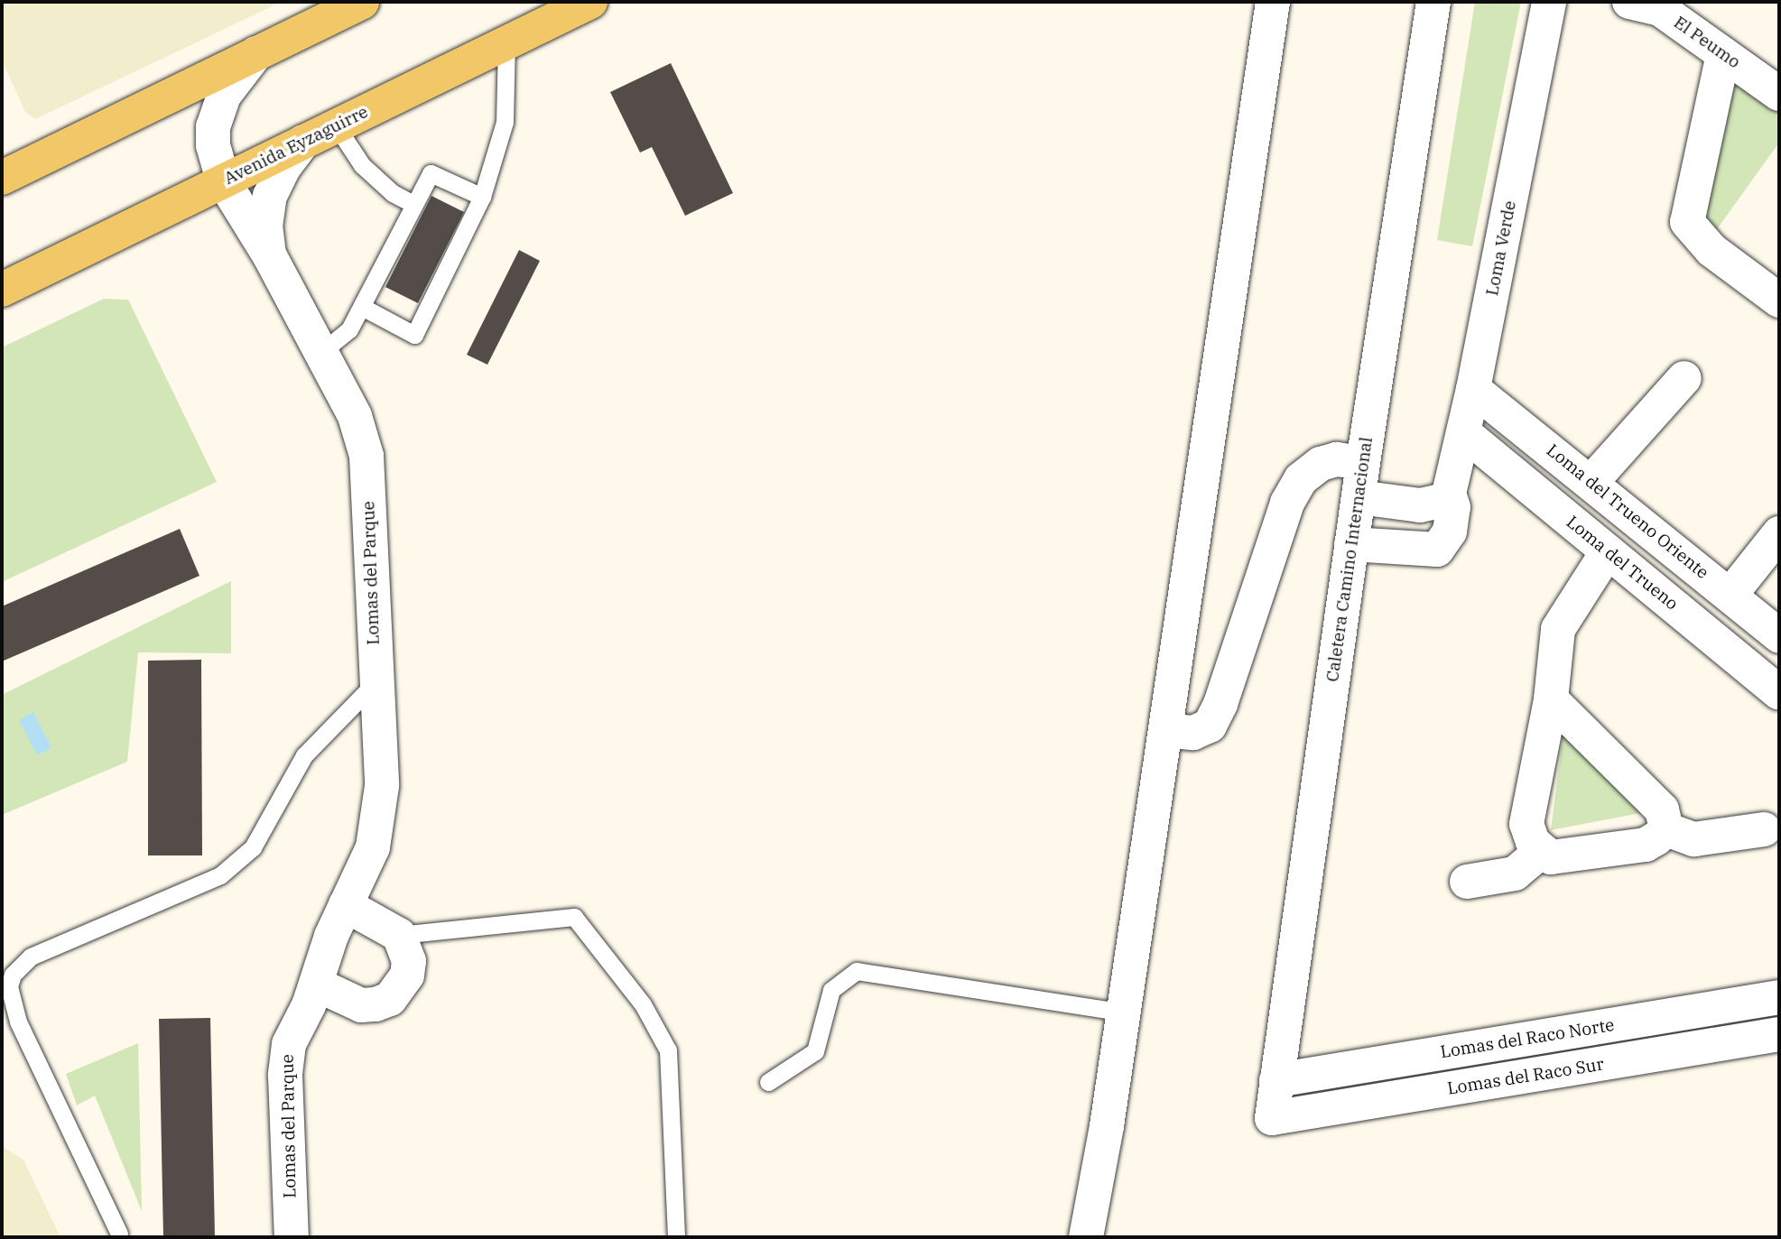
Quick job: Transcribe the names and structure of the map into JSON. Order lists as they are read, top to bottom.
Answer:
{
  "streets": {
    "main road": ["Avenida Eyzaguirre"],
    "street": [
      "El Peumo",
      "Loma Verde",
      "Loma del Trueno Oriente",
      "Caletera Camino Internacional",
      "Loma del Trueno",
      "Lomas del Parque",
      "Lomas del Raco Norte",
      "Lomas del Raco Sur"
    ]
  },
  "crossings": [
    ["Avenida Eyzaguirre", "Lomas del Parque"],
    ["Loma Verde", "Loma del Trueno Oriente"],
    ["Loma Verde", "Caletera Camino Internacional"],
    ["Loma Verde", "Loma del Trueno"],
    ["Caletera Camino Internacional", "Lomas del Raco Norte"],
    ["Caletera Camino Internacional", "Lomas del Raco Sur"]
  ]
}
